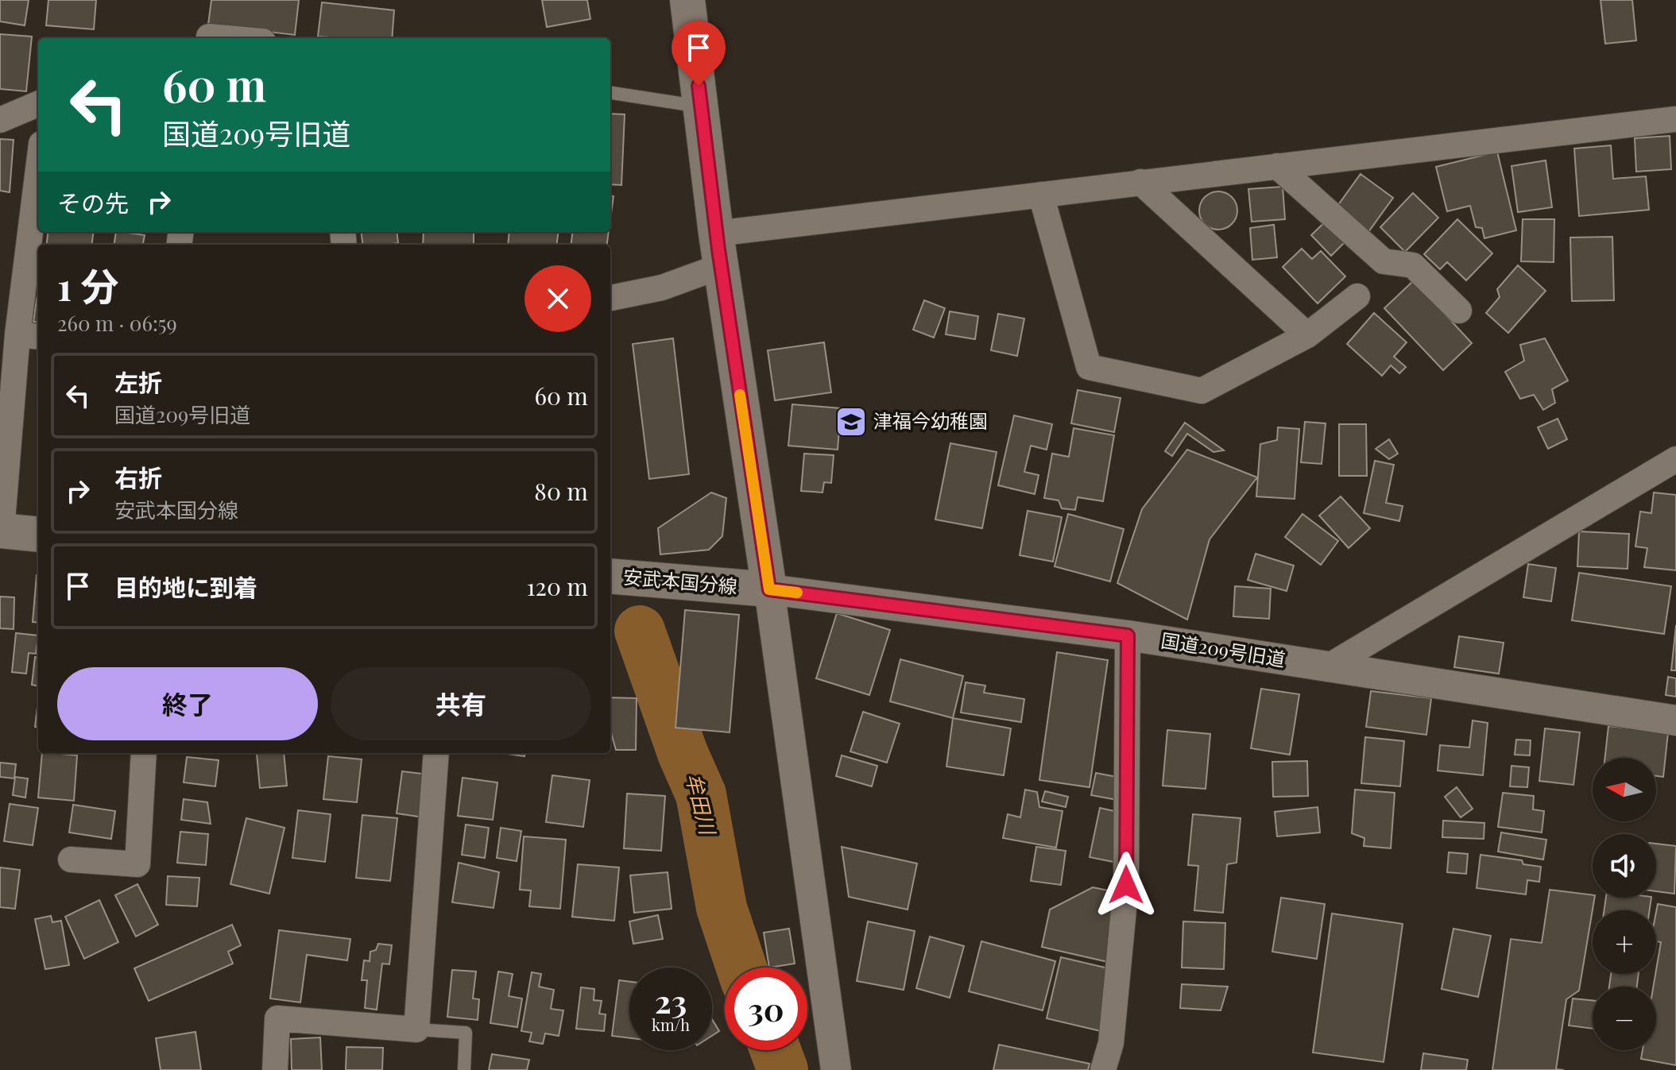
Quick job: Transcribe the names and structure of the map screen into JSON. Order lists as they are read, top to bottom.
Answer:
{
  "streets": {
    "main road": ["安武本国分線"],
    "street": ["国道209号旧道"]
  },
  "crossings": [
    ["安武本国分線", "国道209号旧道"]
  ],
  "water": ["牟田川"],
  "places": {
    "school or university": ["津福今幼稚園"]
  },
  "north": "left",
  "page": {
    "turn": ["60 m", "国道209号旧道"],
    "then": "その先",
    "heading": ["1 分", "260 m · 06:59"],
    "list": [
      {
        "name": "左折",
        "note": "国道209号旧道",
        "value": "60 m"
      },
      {
        "name": "右折",
        "note": "安武本国分線",
        "value": "80 m"
      },
      {
        "name": "目的地に到着",
        "value": "120 m"
      }
    ],
    "buttons": ["終了", "共有"],
    "map_buttons": ["+", "−"],
    "speed": "23 km/h",
    "limit": "30"
  }
}
